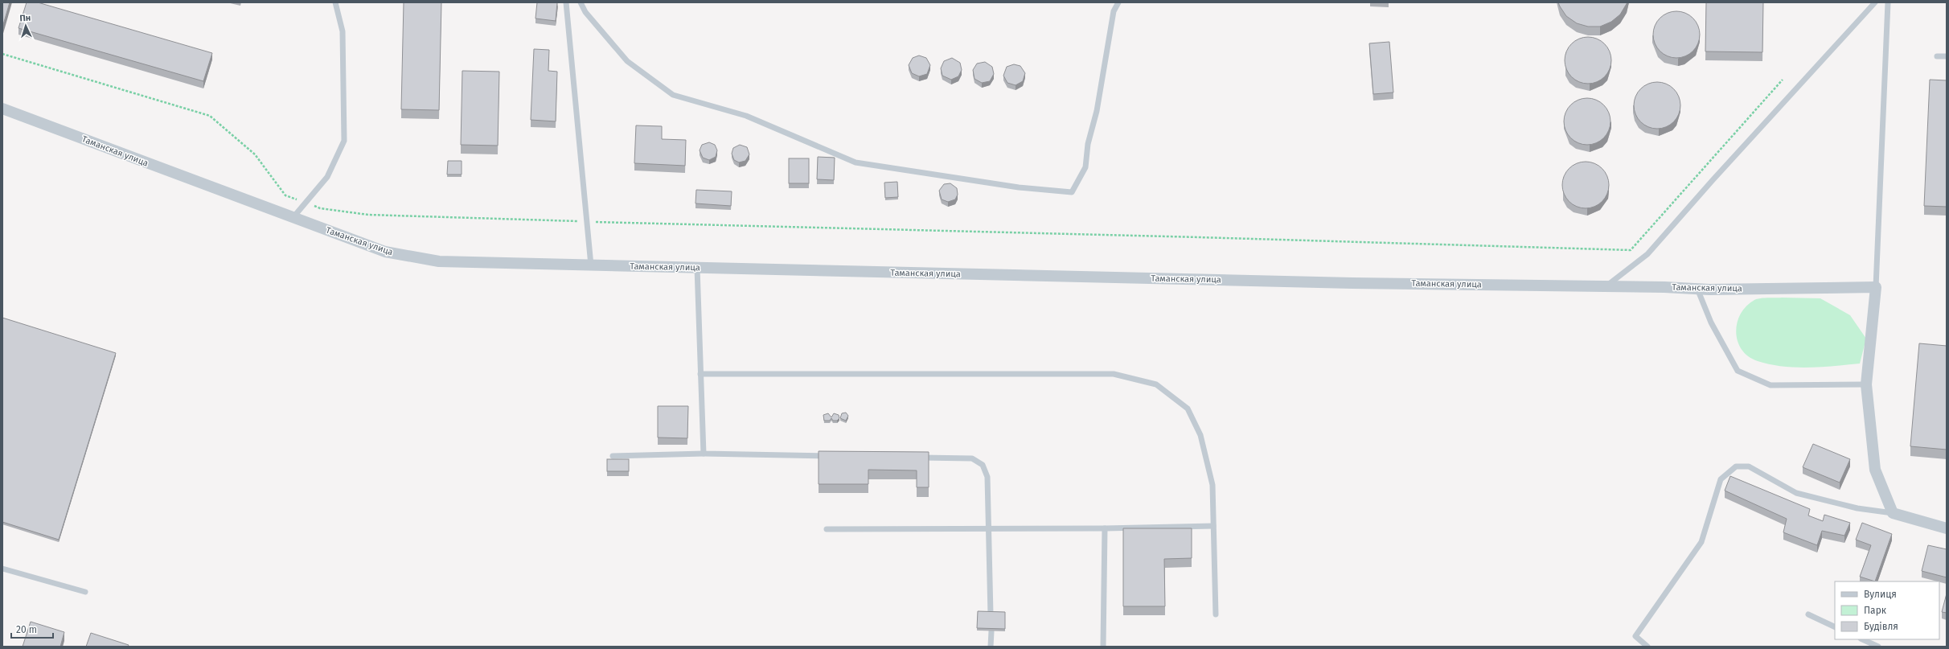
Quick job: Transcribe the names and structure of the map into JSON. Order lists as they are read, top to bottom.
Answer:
{
  "streets": {
    "street": ["Таманская улица"]
  },
  "legend": ["Вулиця", "Парк", "Будівля"],
  "scale_bar": "20 m",
  "north": "top"
}
